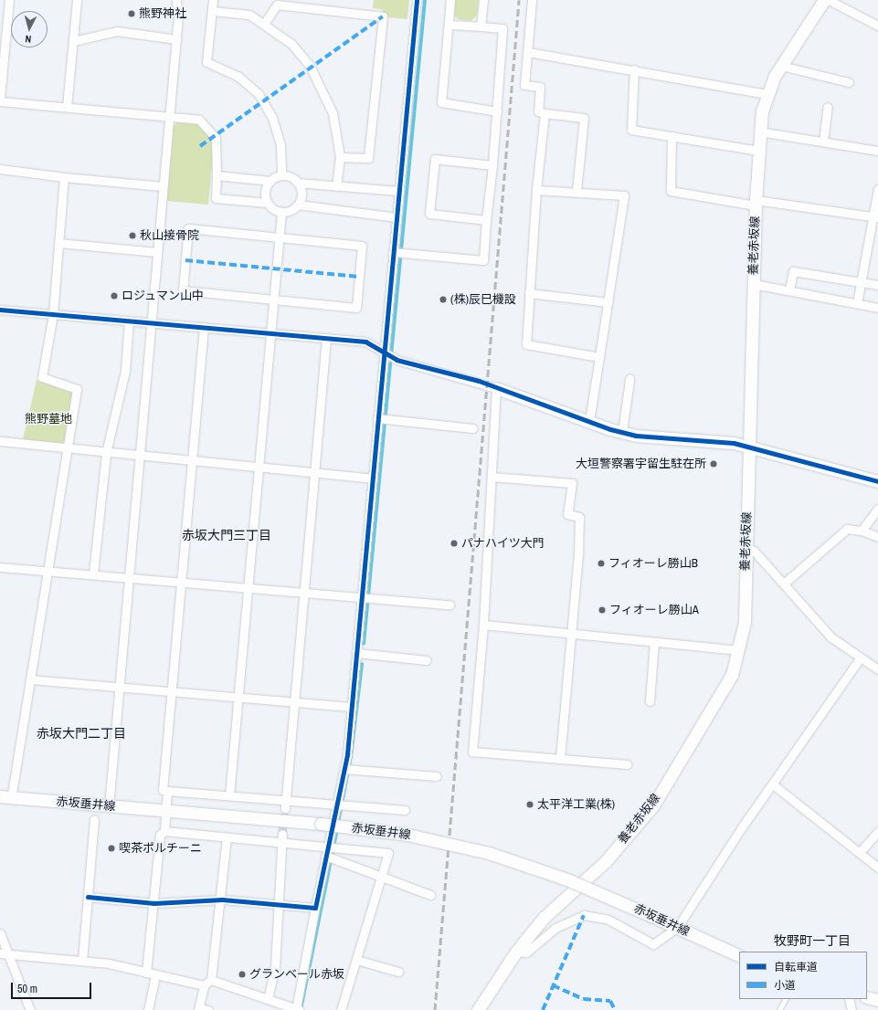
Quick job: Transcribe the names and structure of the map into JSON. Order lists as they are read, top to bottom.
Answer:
{
  "streets": {
    "main road": ["養老赤坂線", "赤坂垂井線"]
  },
  "districts": ["赤坂大門三丁目", "赤坂大門二丁目", "牧野町一丁目"],
  "parks": ["熊野墓地"],
  "places": [
    "熊野神社",
    "秋山接骨院",
    "ロジュマン山中",
    "(株)辰巳機設",
    "大垣警察署宇留生駐在所",
    "パナハイツ大門",
    "フィオーレ勝山B",
    "フィオーレ勝山A",
    "太平洋工業(株)",
    "喫茶ポルチーニ",
    "グランベール赤坂"
  ],
  "legend": ["自転車道", "小道"],
  "scale_bar": "50 m",
  "north": "bottom"
}
